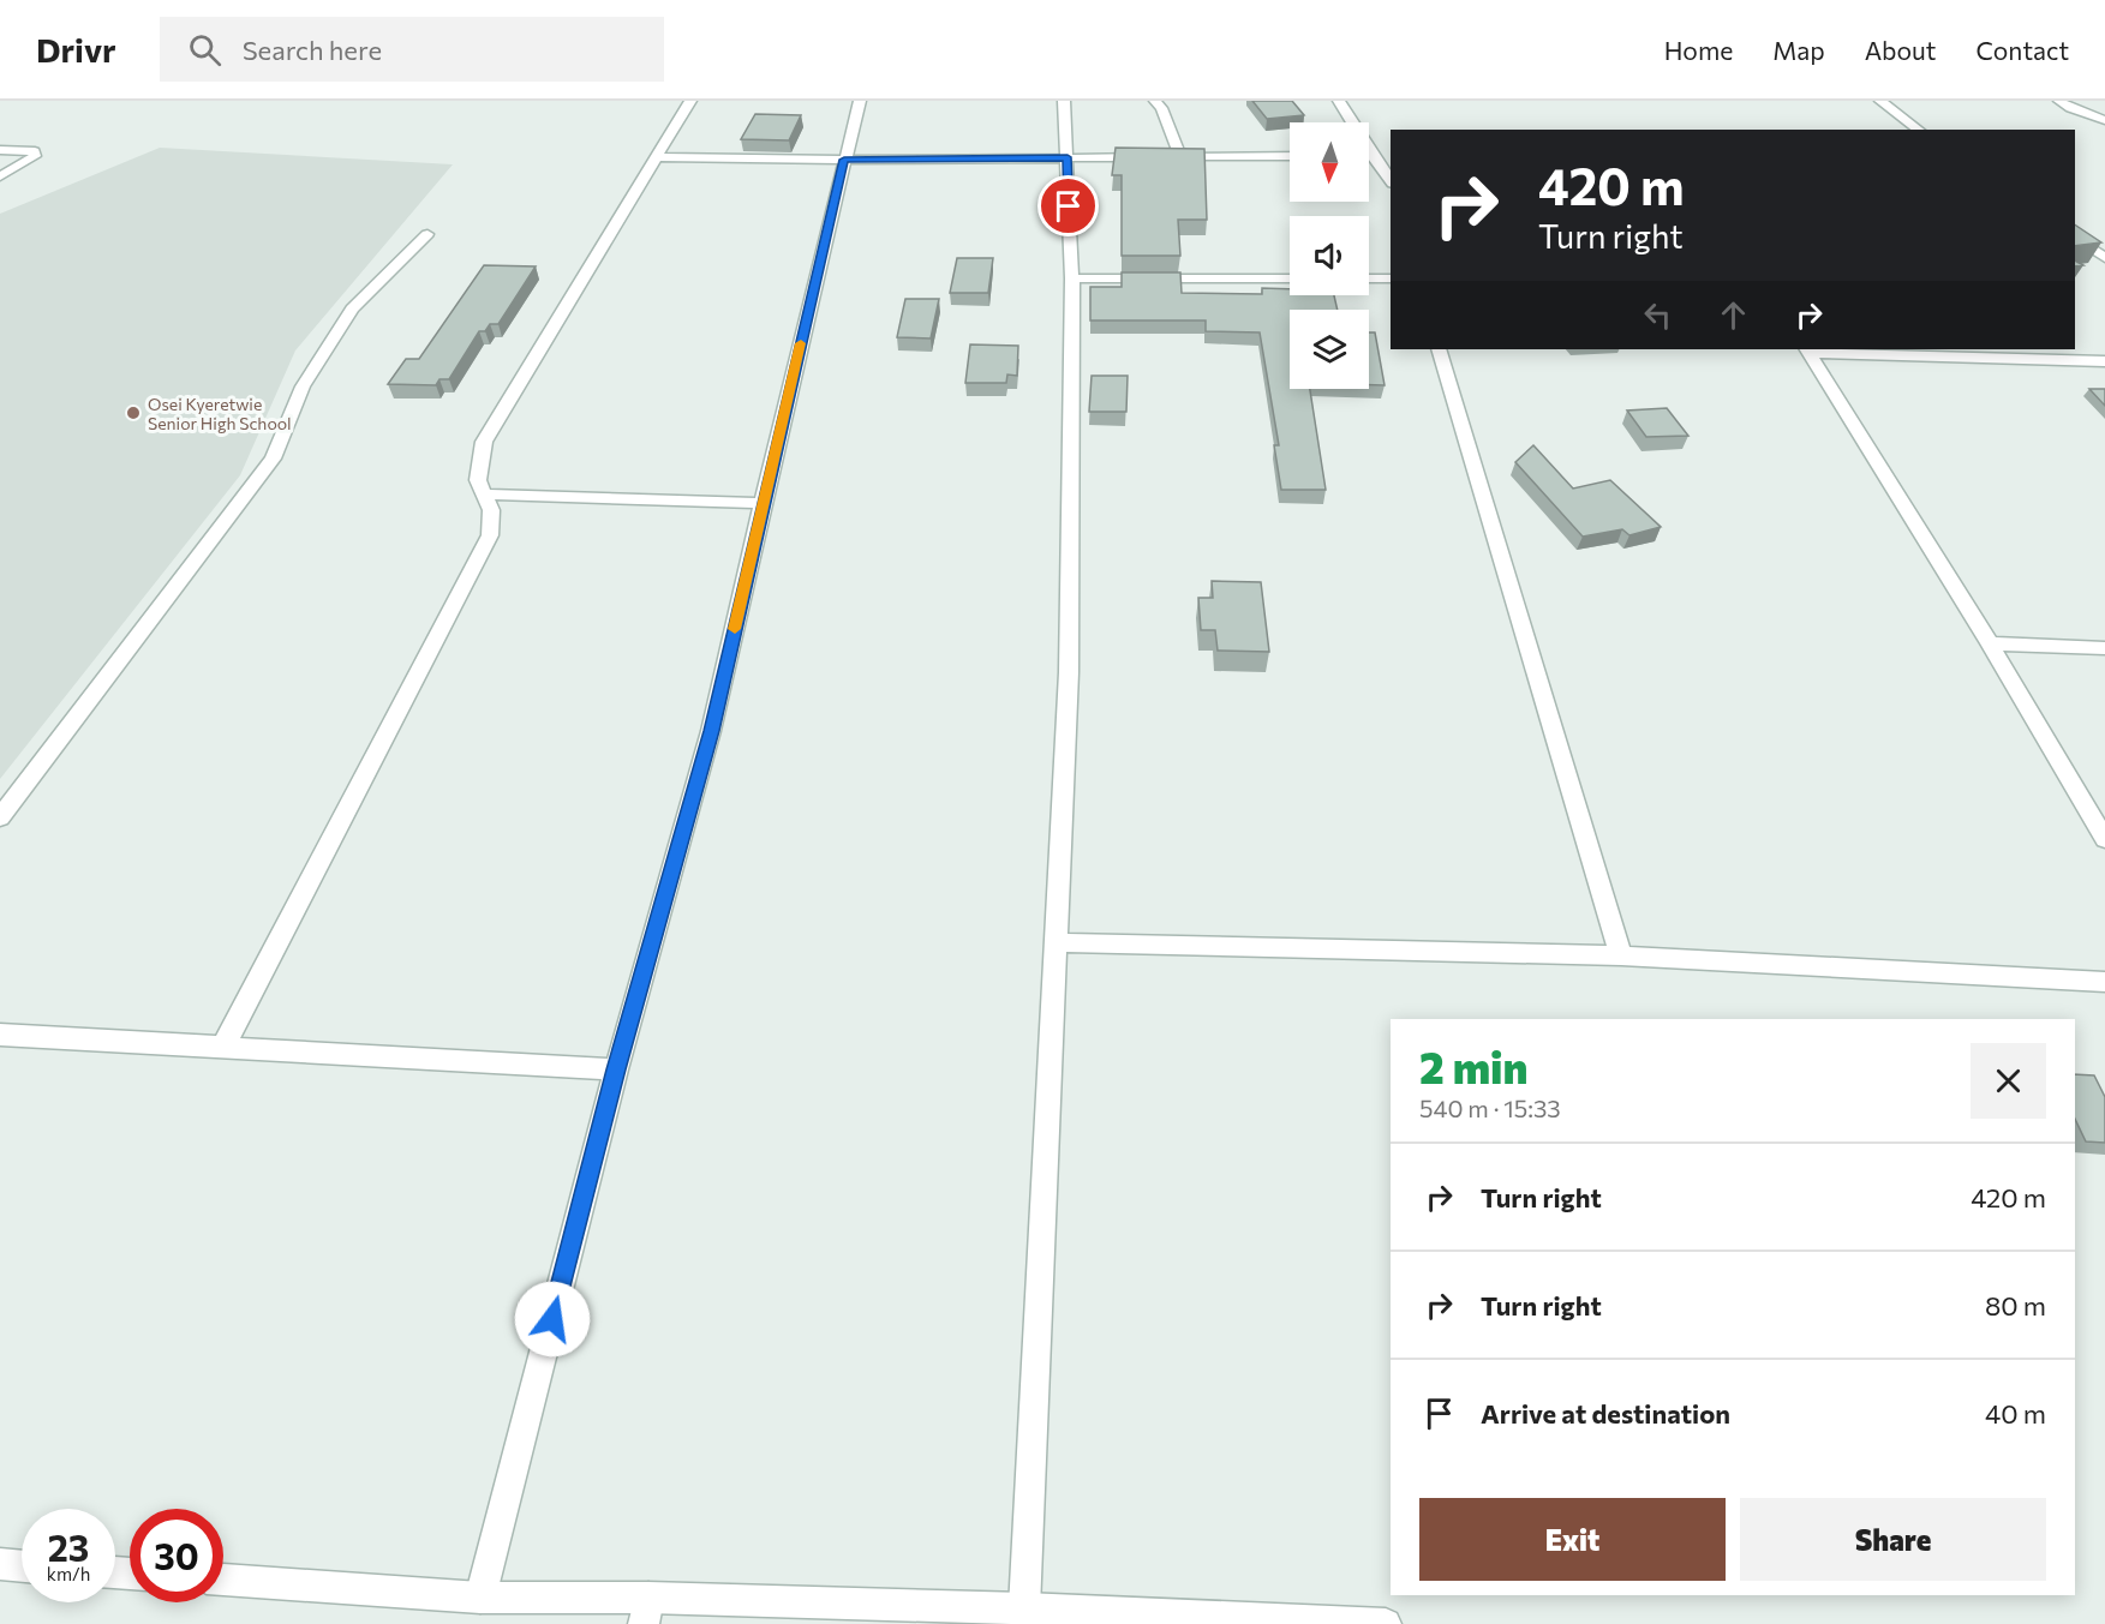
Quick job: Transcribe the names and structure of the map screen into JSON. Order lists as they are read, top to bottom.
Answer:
{
  "places": ["Osei Kyeretwie Senior High School"],
  "north": "bottom",
  "page": {
    "header": "Drivr",
    "search": "Search here",
    "nav": [
      "Home",
      "Map",
      "About",
      "Contact"
    ],
    "turn": ["420 m", "Turn right"],
    "heading": ["2 min", "540 m · 15:33"],
    "list": [
      {
        "name": "Turn right",
        "value": "420 m"
      },
      {
        "name": "Turn right",
        "value": "80 m"
      },
      {
        "name": "Arrive at destination",
        "value": "40 m"
      }
    ],
    "buttons": ["Exit", "Share"],
    "speed": "23 km/h",
    "limit": "30"
  }
}
